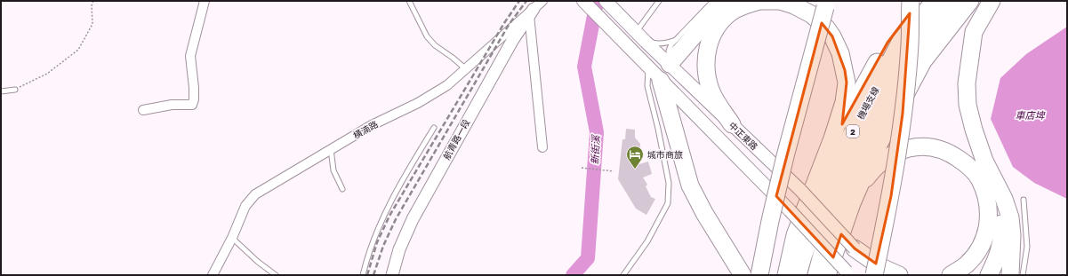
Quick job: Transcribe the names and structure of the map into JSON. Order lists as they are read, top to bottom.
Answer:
{
  "streets": {
    "highway": ["機場支線", "2"],
    "main road": ["中正東路"],
    "street": ["橫湳路", "航青路一段"]
  },
  "crossings": [
    ["橫湳路", "航青路一段"]
  ],
  "water": ["車店埤", "新街溪"],
  "places": {
    "hotel": ["城市商旅"]
  }
}
